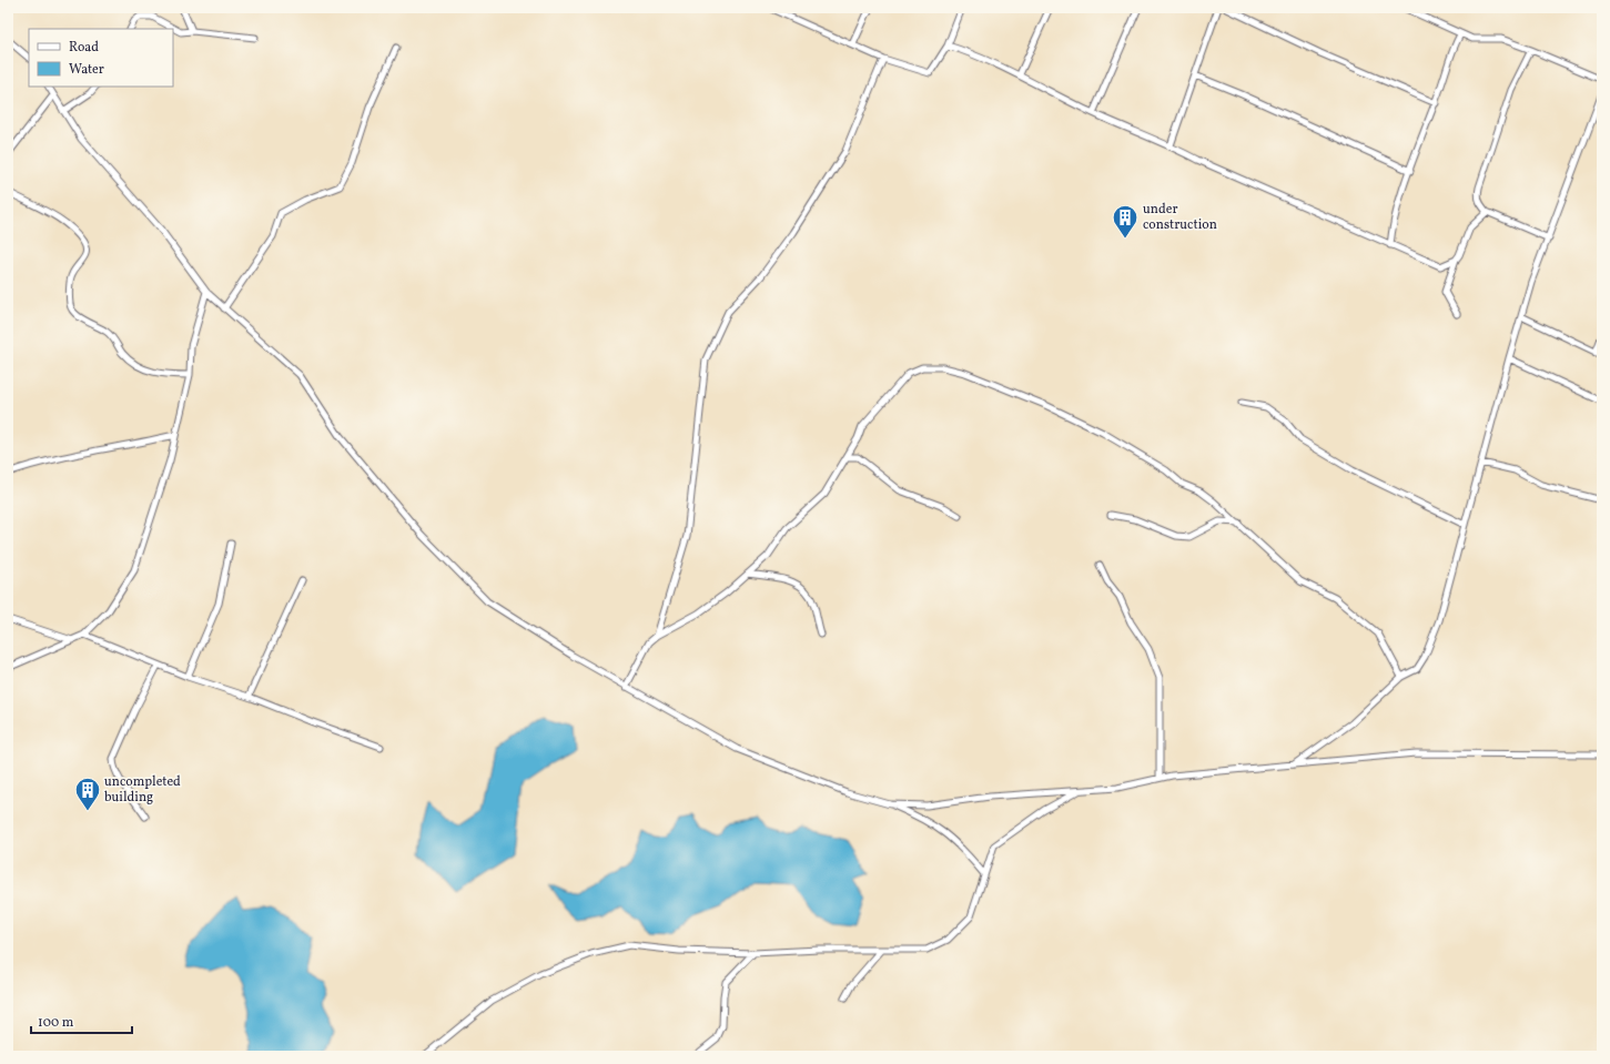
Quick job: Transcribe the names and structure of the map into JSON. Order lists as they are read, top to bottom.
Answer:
{
  "places": {
    "building": ["under construction", "uncompleted building"]
  },
  "legend": ["Road", "Water"],
  "scale_bar": "100 m"
}
